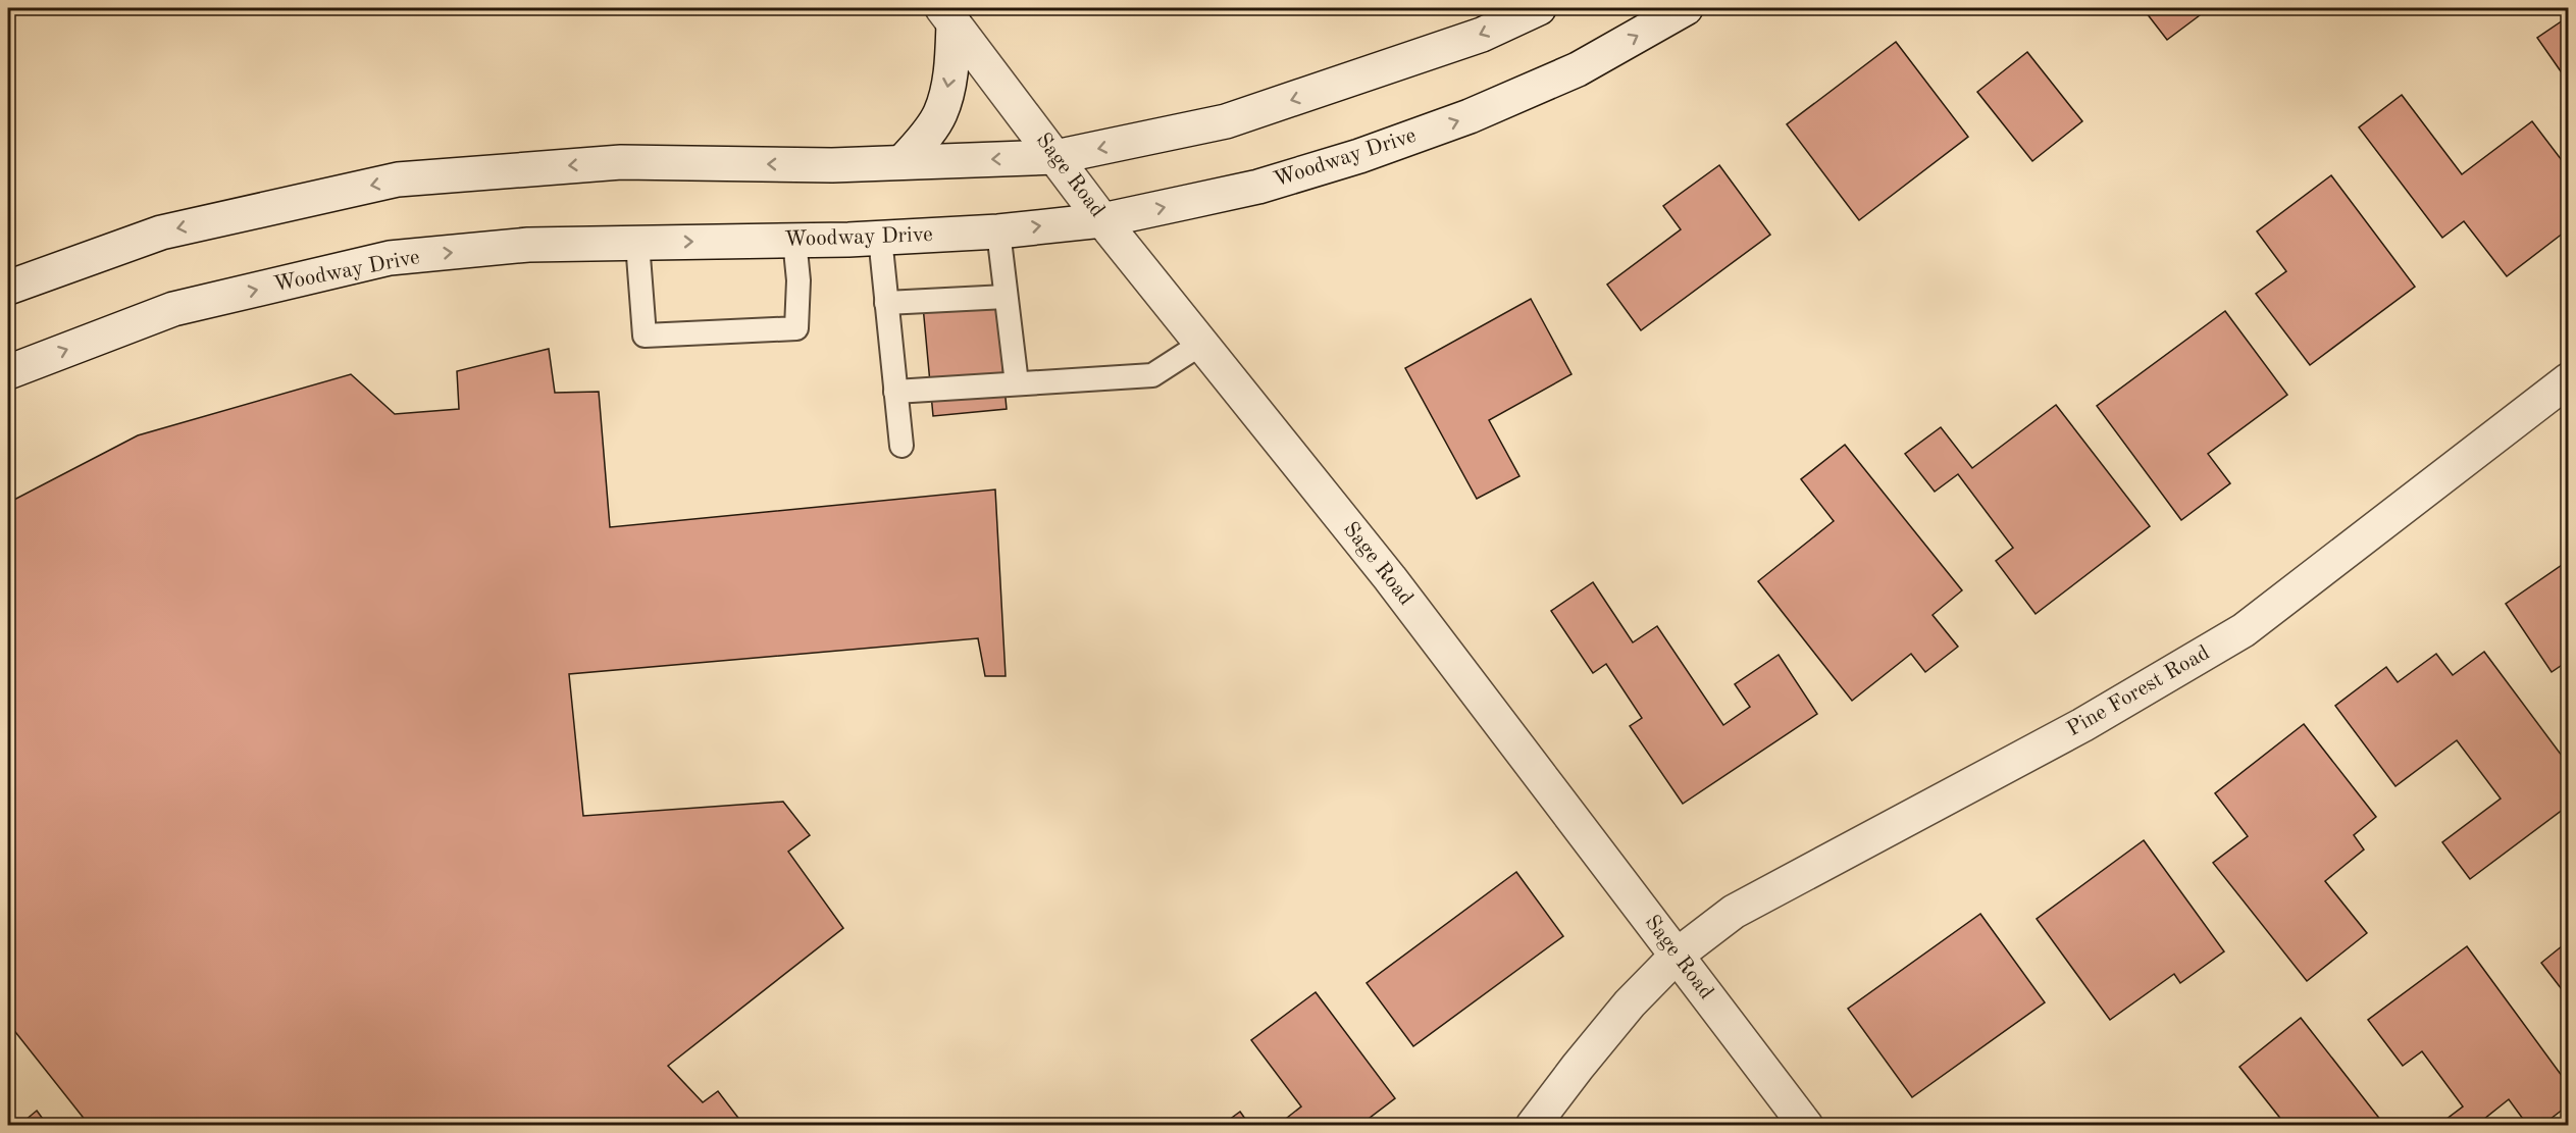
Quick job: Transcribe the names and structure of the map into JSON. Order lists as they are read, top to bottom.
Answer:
{
  "streets": {
    "main road": ["Woodway Drive", "Sage Road", "Pine Forest Road"]
  },
  "crossings": [
    ["Woodway Drive", "Sage Road"],
    ["Sage Road", "Pine Forest Road"]
  ]
}
